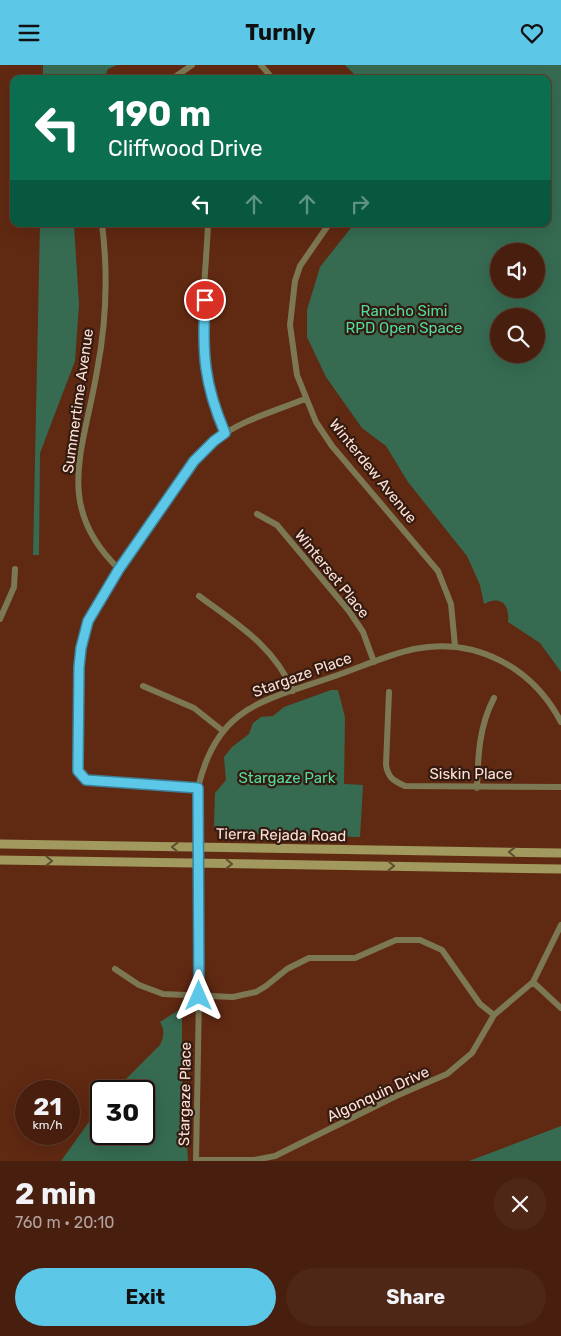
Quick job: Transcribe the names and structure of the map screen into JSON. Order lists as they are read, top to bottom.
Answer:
{
  "streets": {
    "main road": ["Tierra Rejada Road"],
    "street": [
      "Summertime Avenue",
      "Winterdew Avenue",
      "Winterset Place",
      "Stargaze Place",
      "Siskin Place",
      "Algonquin Drive"
    ]
  },
  "crossings": [
    ["Winterdew Avenue", "Stargaze Place"],
    ["Winterset Place", "Stargaze Place"],
    ["Stargaze Place", "Tierra Rejada Road"],
    ["Stargaze Place", "Algonquin Drive"]
  ],
  "parks": ["Rancho Simi RPD Open Space", "Stargaze Park"],
  "page": {
    "header": "Turnly",
    "turn": ["190 m", "Cliffwood Drive"],
    "speed": "21 km/h",
    "limit": "30",
    "heading": ["2 min", "760 m · 20:10"],
    "buttons": ["Exit", "Share"]
  }
}
